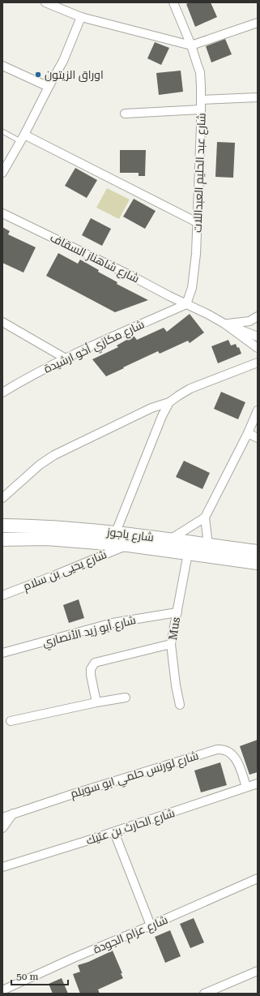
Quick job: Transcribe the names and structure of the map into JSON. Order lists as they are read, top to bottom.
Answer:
{
  "streets": {
    "main road": ["شارع ياجوز"],
    "street": [
      "شارع عبد الحليم العبداللات",
      "شارع شاهناز السقاف",
      "شارع مكازي أخو ارشيدة",
      "شارع يحيى بن سلام",
      "Mus",
      "شارع أبو زيد الأنصاري",
      "شارع لورنس حلمي ابو سويلم",
      "شارع الحارث بن عتيك",
      "شارع عزام الجودة"
    ]
  },
  "crossings": [
    ["شارع عبد الحليم العبداللات", "شارع شاهناز السقاف"],
    ["شارع عبد الحليم العبداللات", "شارع مكازي أخو ارشيدة"],
    ["شارع شاهناز السقاف", "شارع مكازي أخو ارشيدة"],
    ["شارع ياجوز", "شارع يحيى بن سلام"],
    ["شارع ياجوز", "Mus"],
    ["Mus", "شارع أبو زيد الأنصاري"],
    ["شارع لورنس حلمي ابو سويلم", "شارع الحارث بن عتيك"]
  ],
  "places": ["اوراق الزيتون"],
  "scale_bar": "50 m"
}
